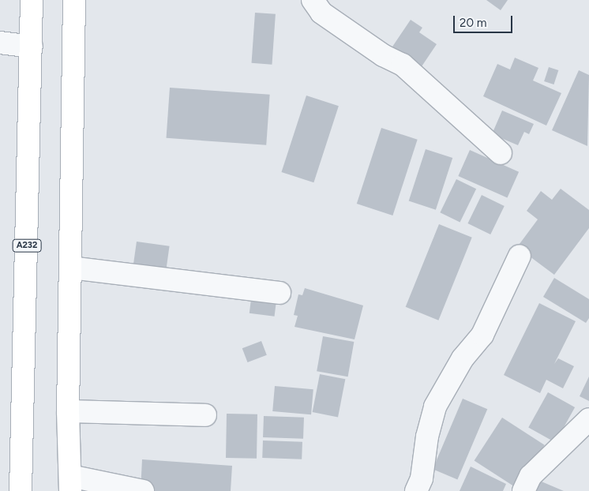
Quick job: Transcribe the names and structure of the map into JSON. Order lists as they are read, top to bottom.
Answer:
{
  "streets": {
    "highway": ["A232"]
  },
  "scale_bar": "20 m"
}
